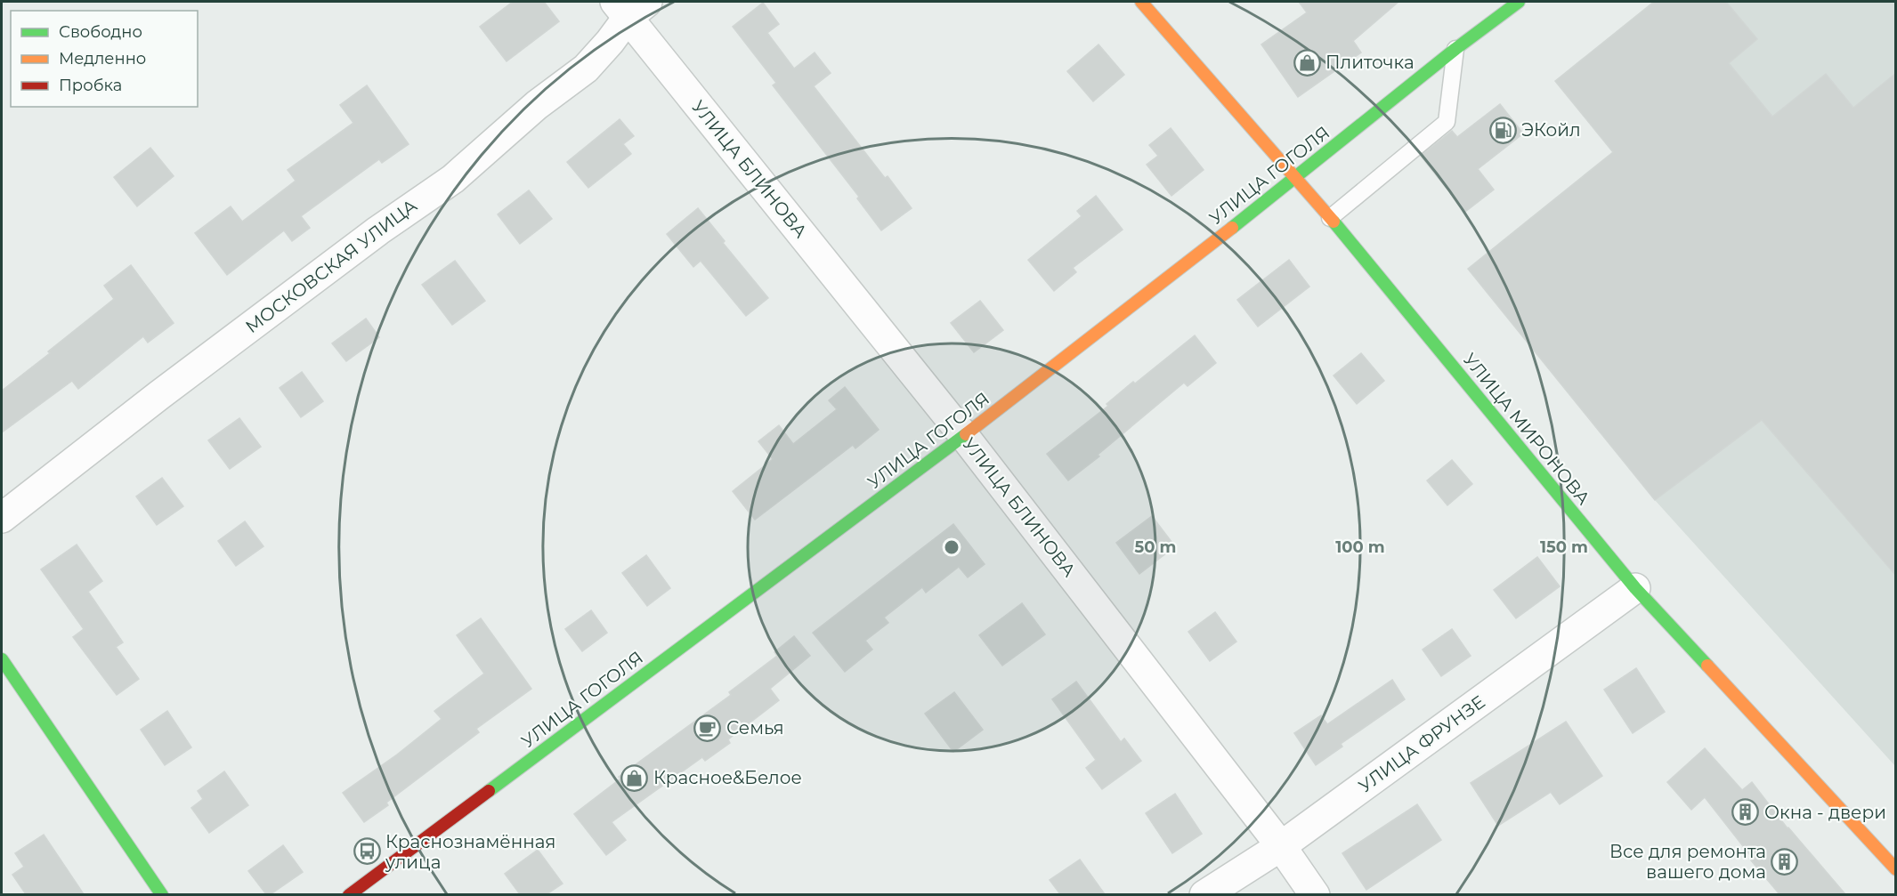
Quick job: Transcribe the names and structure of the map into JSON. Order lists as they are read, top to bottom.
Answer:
{
  "streets": {
    "main road": ["УЛИЦА ГОГОЛЯ", "УЛИЦА МИРОНОВА"],
    "street": ["УЛИЦА БЛИНОВА", "МОСКОВСКАЯ УЛИЦА", "УЛИЦА ФРУНЗЕ"]
  },
  "crossings": [
    ["УЛИЦА БЛИНОВА", "УЛИЦА ГОГОЛЯ"],
    ["УЛИЦА БЛИНОВА", "МОСКОВСКАЯ УЛИЦА"],
    ["УЛИЦА БЛИНОВА", "УЛИЦА ФРУНЗЕ"],
    ["УЛИЦА ГОГОЛЯ", "УЛИЦА МИРОНОВА"],
    ["УЛИЦА МИРОНОВА", "УЛИЦА ФРУНЗЕ"]
  ],
  "places": {
    "shop": ["Плиточка", "Красное&Белое"],
    "fuel station": ["ЭКойл"],
    "cafe": ["Семья"],
    "building": ["Окна - двери", "Все для ремонта вашего дома"],
    "bus stop": ["Краснознамённая улица"]
  },
  "legend": ["Свободно", "Медленно", "Пробка"],
  "rings": ["50 m", "100 m", "150 m"]
}
